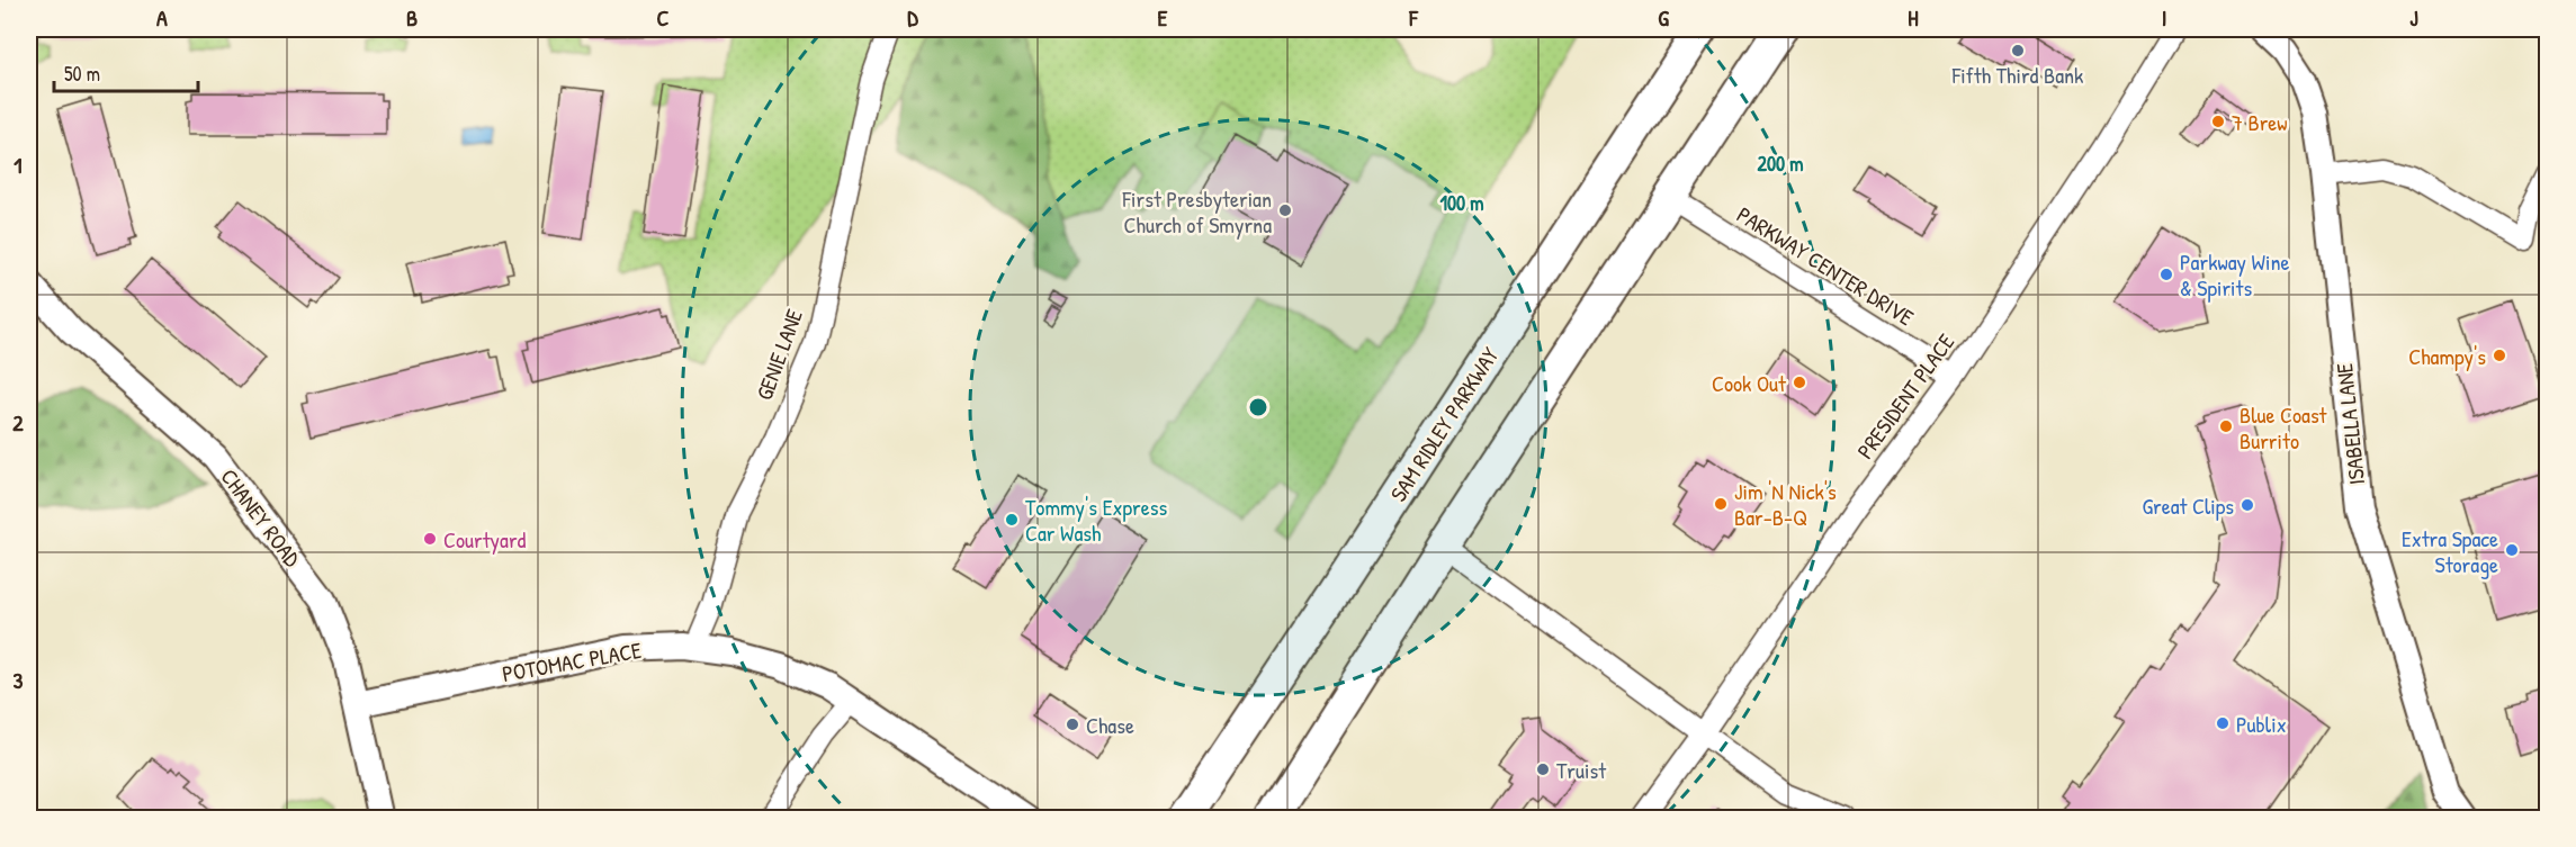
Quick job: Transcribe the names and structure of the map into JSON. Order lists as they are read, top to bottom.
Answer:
{
  "streets": {
    "main road": ["SAM RIDLEY PARKWAY"],
    "street": [
      "PARKWAY CENTER DRIVE",
      "GENIE LANE",
      "PRESIDENT PLACE",
      "ISABELLA LANE",
      "CHANEY ROAD",
      "POTOMAC PLACE"
    ]
  },
  "crossings": [
    ["PARKWAY CENTER DRIVE", "PRESIDENT PLACE"],
    ["GENIE LANE", "POTOMAC PLACE"],
    ["CHANEY ROAD", "POTOMAC PLACE"]
  ],
  "places": [
    "Fifth Third Bank",
    "7 Brew",
    "First Presbyterian Church of Smyrna",
    "Parkway Wine & Spirits",
    "Champy's",
    "Cook Out",
    "Blue Coast Burrito",
    "Jim 'N Nick's Bar-B-Q",
    "Great Clips",
    "Tommy's Express Car Wash",
    "Courtyard",
    "Extra Space Storage",
    "Publix",
    "Chase",
    "Truist"
  ],
  "scale_bar": "50 m",
  "grid": {
    "columns": [
      "A",
      "B",
      "C",
      "D",
      "E",
      "F",
      "G",
      "H",
      "I",
      "J"
    ],
    "rows": ["1", "2", "3"]
  },
  "rings": ["200 m", "100 m"]
}
